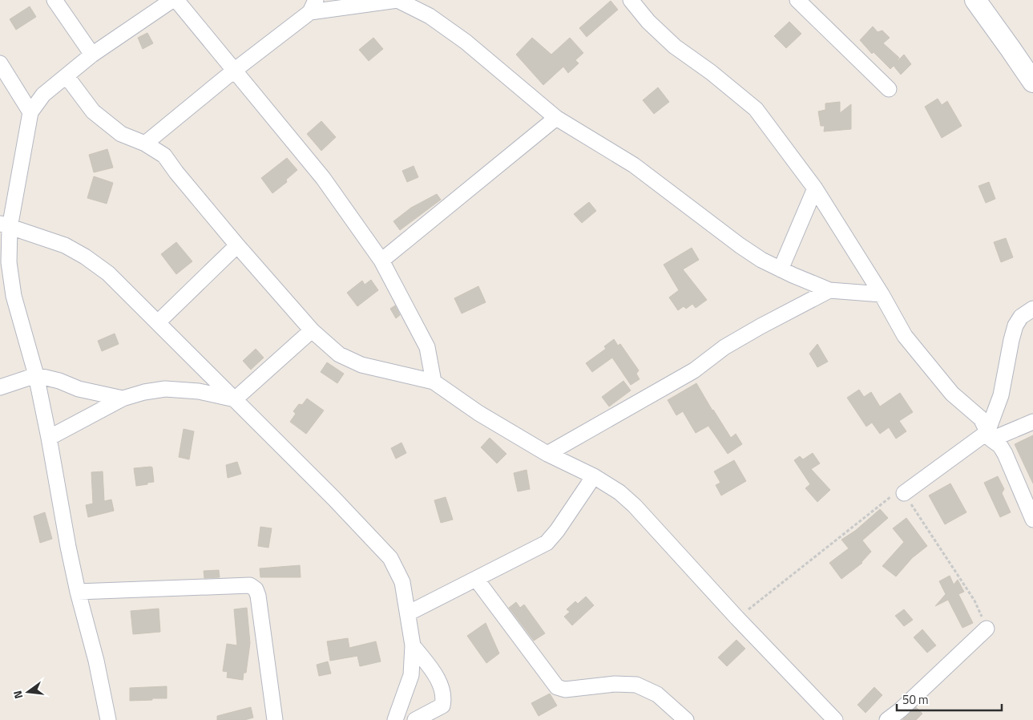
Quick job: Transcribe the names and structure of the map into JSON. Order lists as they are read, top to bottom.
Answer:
{
  "scale_bar": "50 m",
  "north": "left"
}
